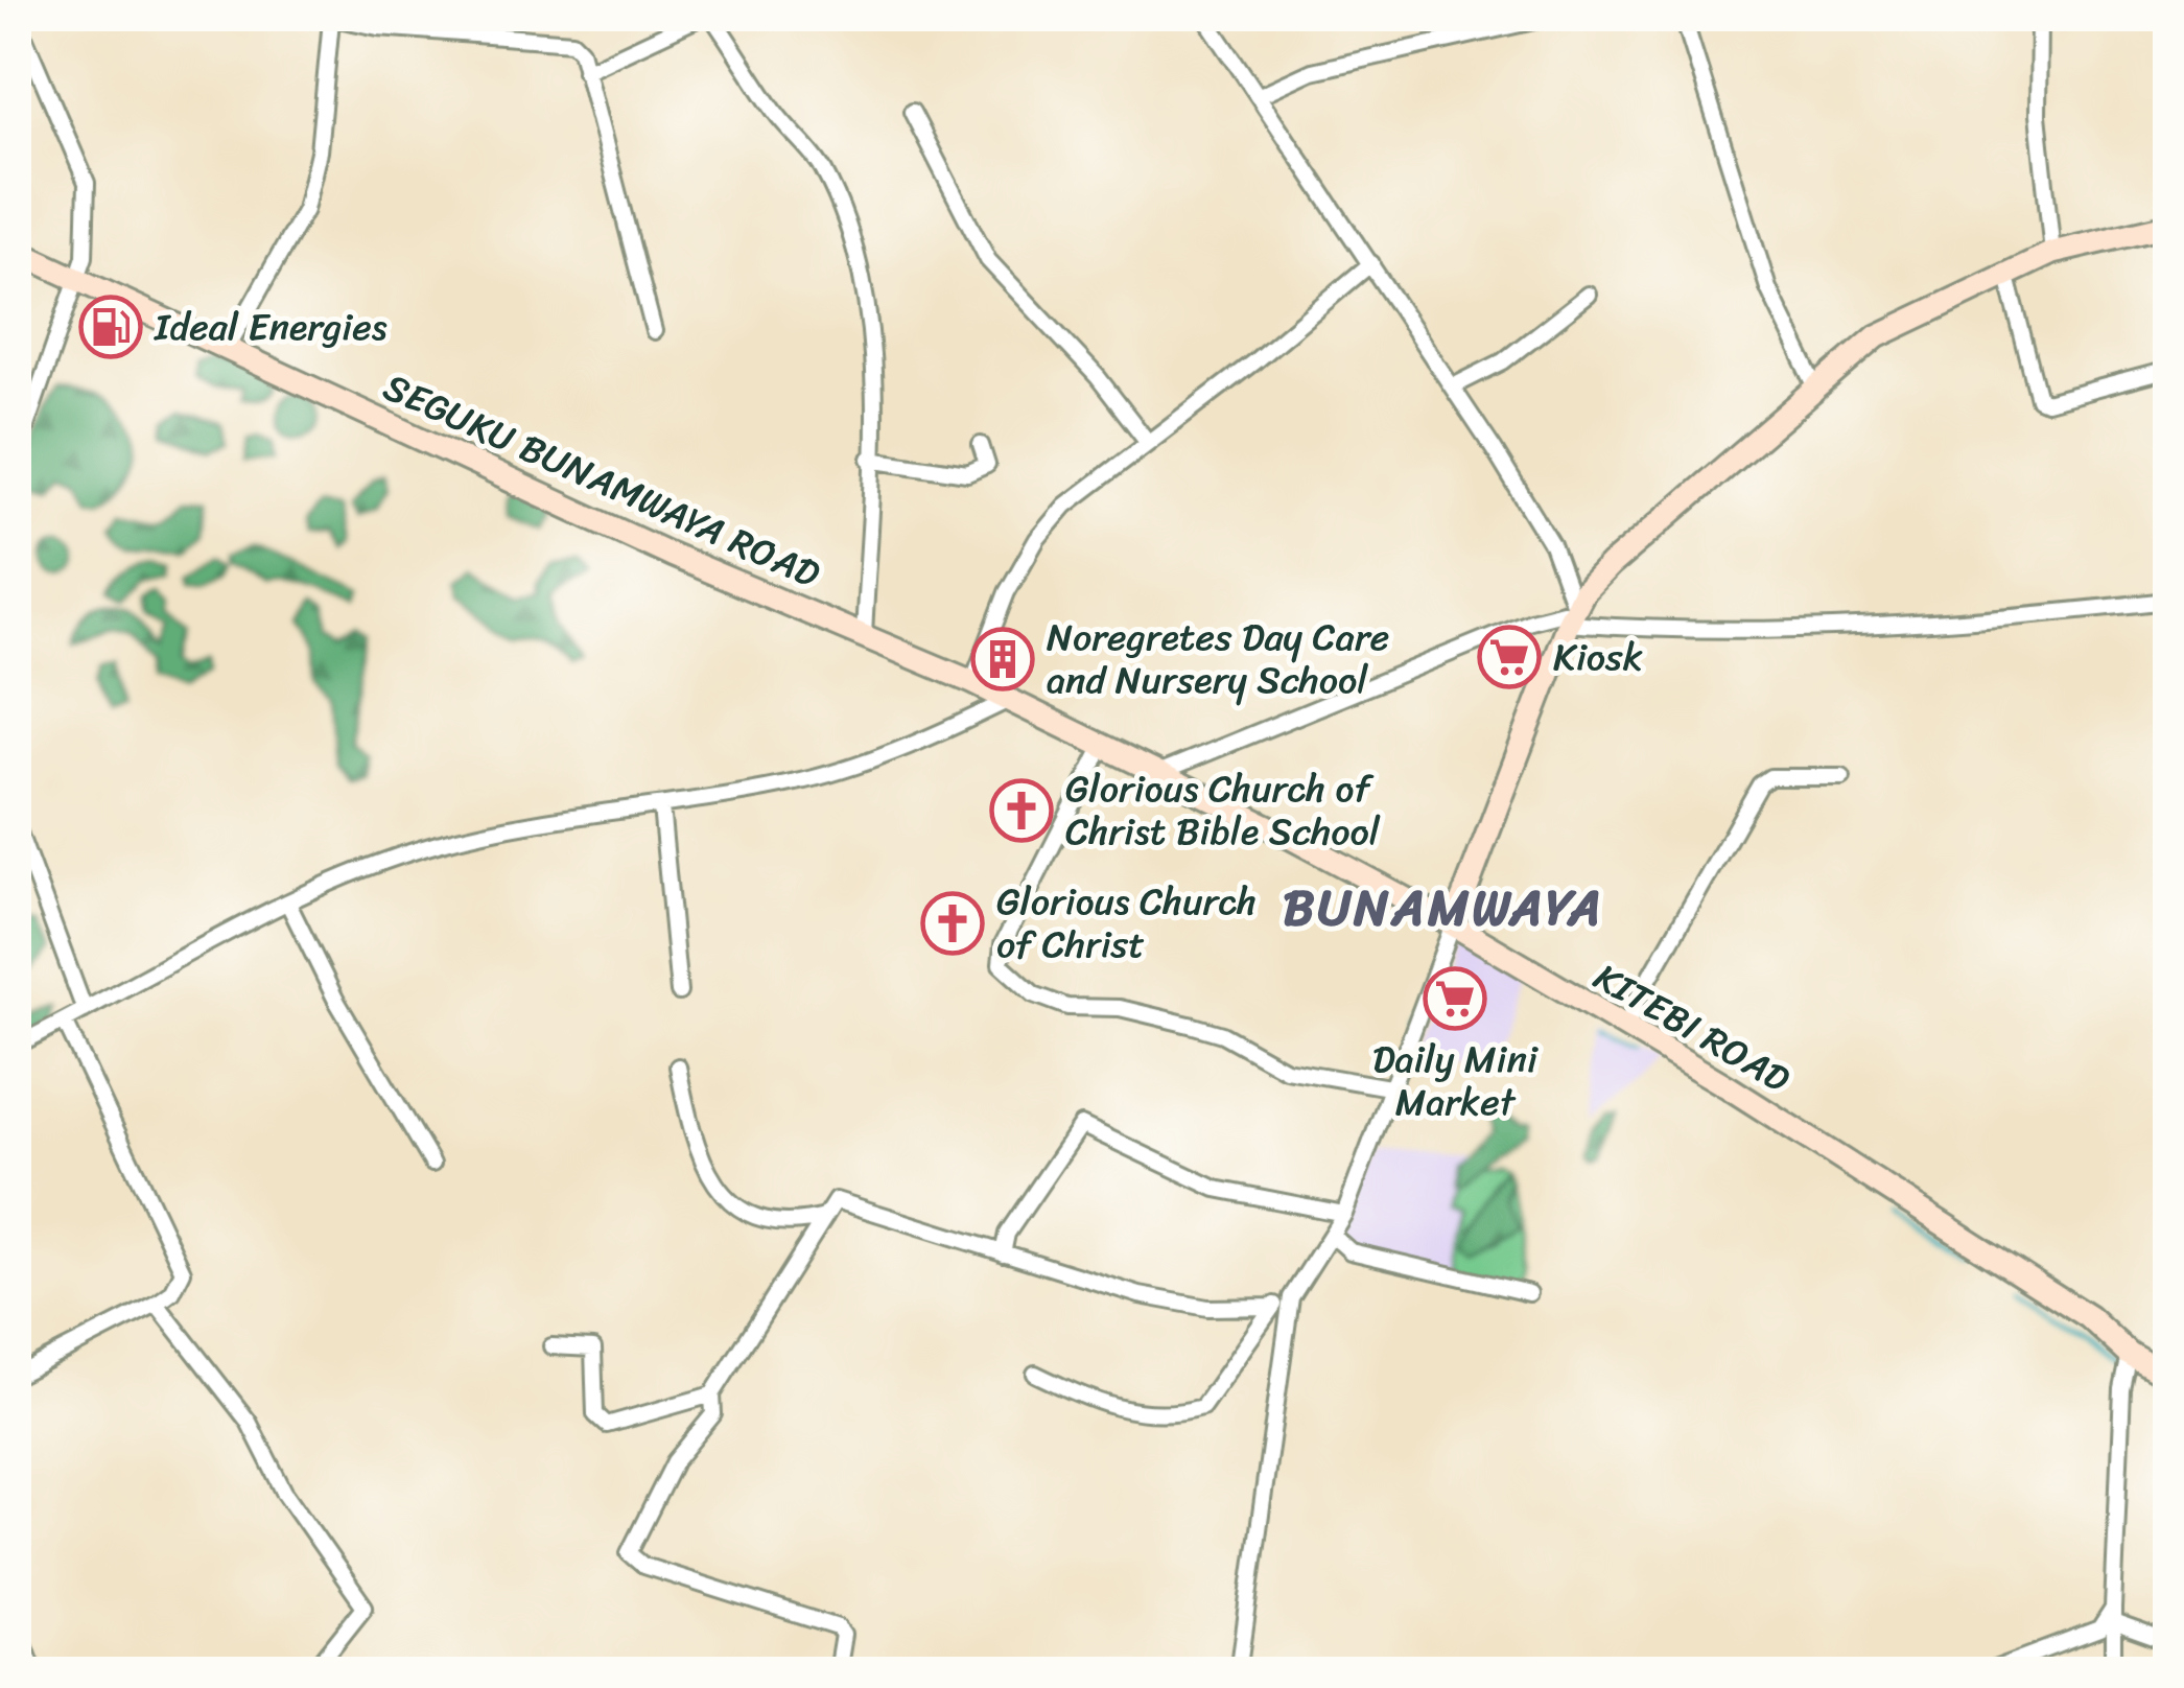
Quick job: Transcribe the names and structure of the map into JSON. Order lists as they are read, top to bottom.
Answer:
{
  "streets": {
    "main road": ["SEGUKU BUNAMWAYA ROAD", "KITEBI ROAD"]
  },
  "crossings": [
    ["SEGUKU BUNAMWAYA ROAD", "KITEBI ROAD"]
  ],
  "districts": ["BUNAMWAYA"],
  "places": {
    "fuel station": ["Ideal Energies"],
    "supermarket": ["Kiosk", "Daily Mini Market"],
    "building": ["Noregretes Day Care and Nursery School"],
    "church": ["Glorious Church of Christ Bible School", "Glorious Church of Christ"]
  }
}
